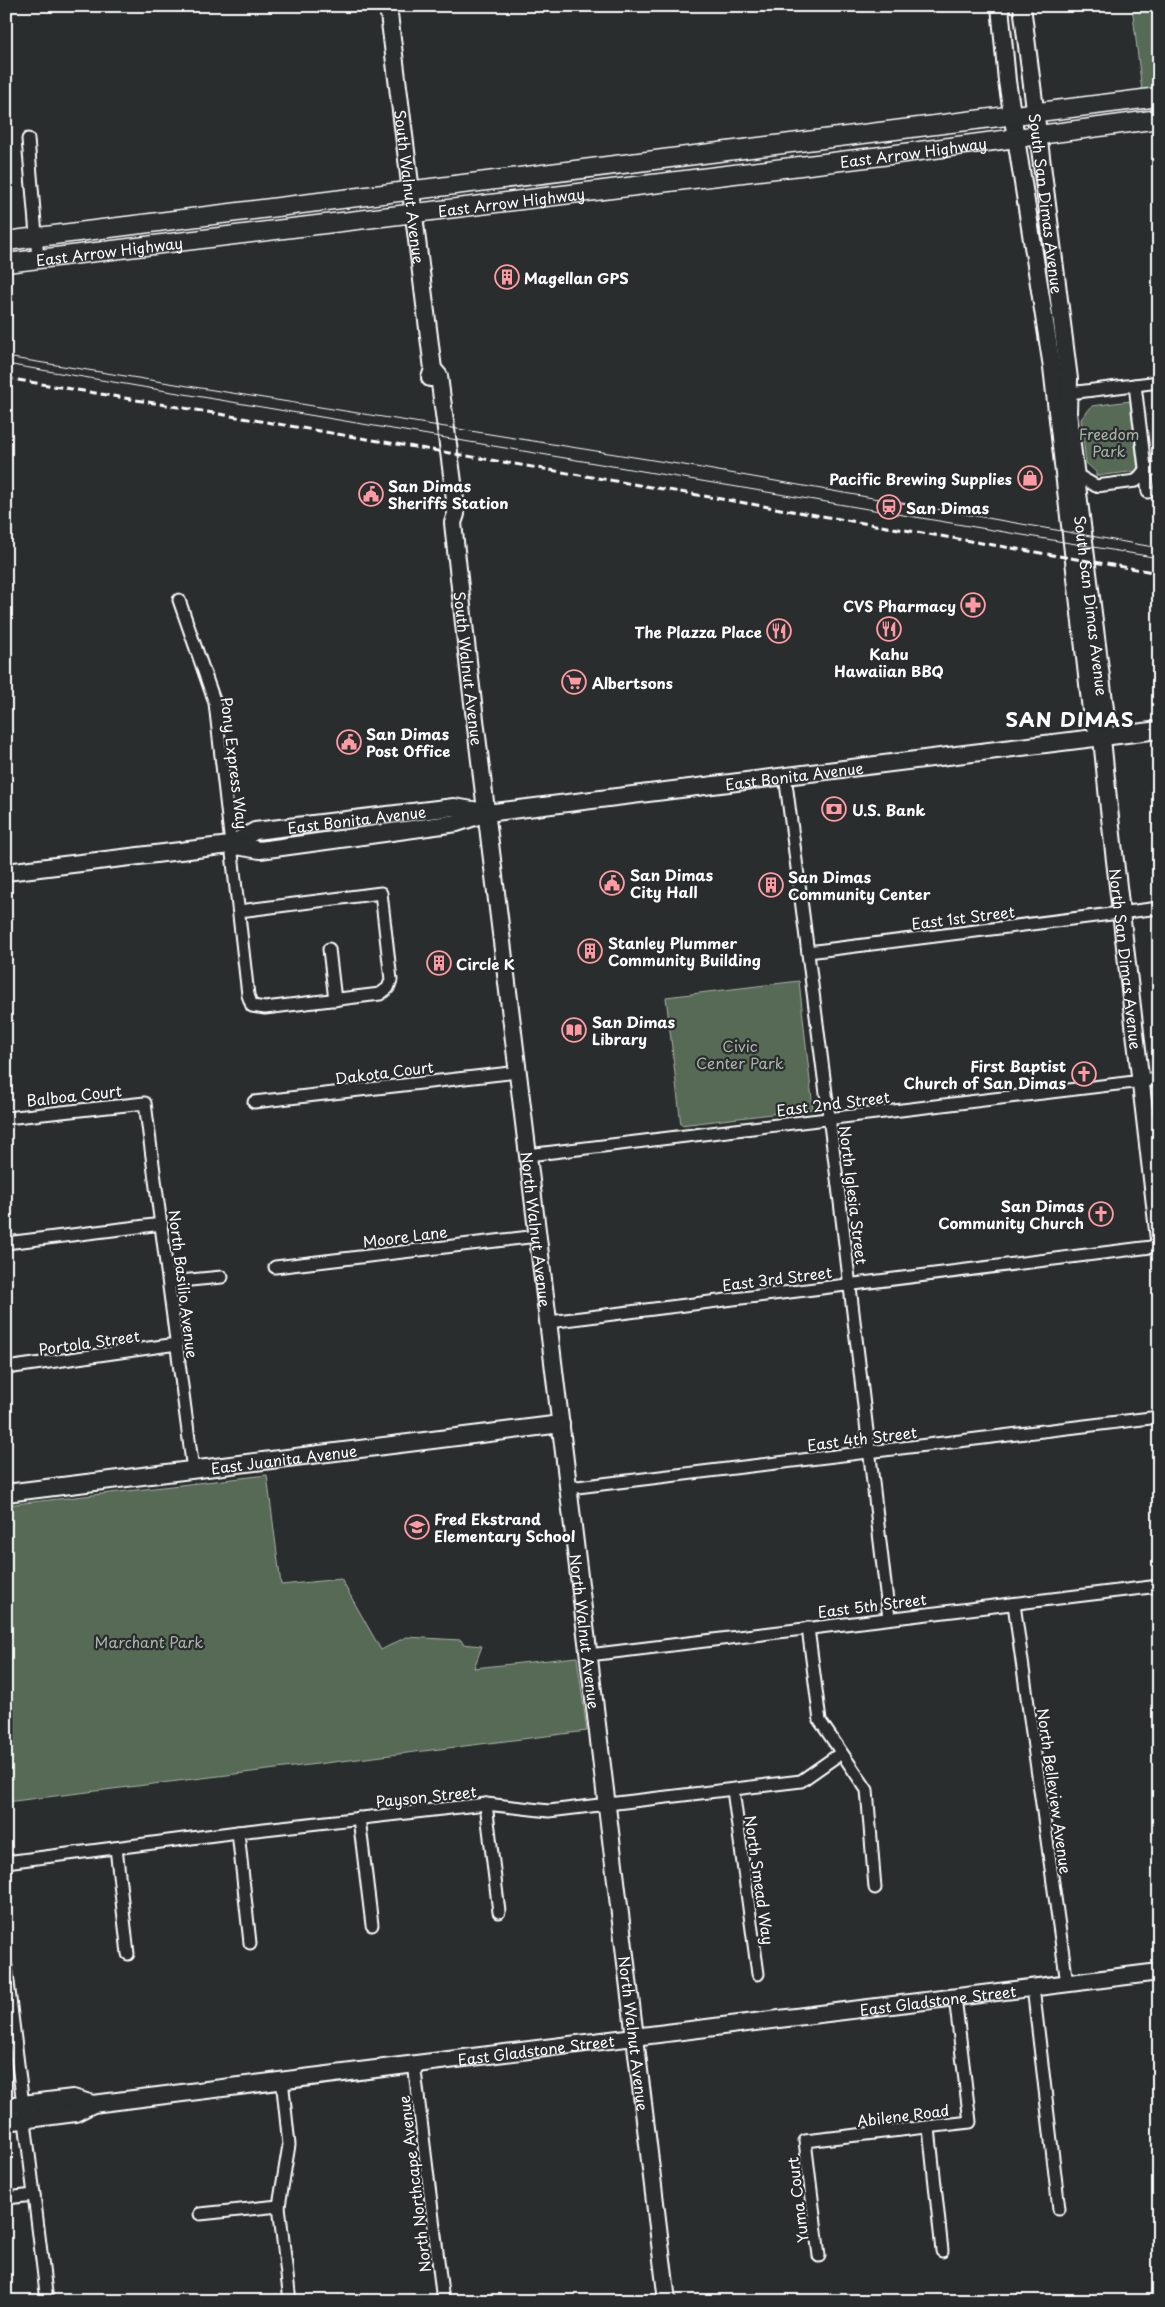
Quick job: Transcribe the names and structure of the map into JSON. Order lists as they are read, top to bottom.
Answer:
{
  "streets": {
    "main road": ["East Arrow Highway"],
    "street": [
      "South Walnut Avenue",
      "South San Dimas Avenue",
      "Pony Express Way",
      "East Bonita Avenue",
      "East 1st Street",
      "North San Dimas Avenue",
      "Dakota Court",
      "Balboa Court",
      "East 2nd Street",
      "North Iglesia Street",
      "North Walnut Avenue",
      "Moore Lane",
      "East 3rd Street",
      "North Basilio Avenue",
      "Portola Street",
      "East 4th Street",
      "East Juanita Avenue",
      "East 5th Street",
      "North Belleview Avenue",
      "Payson Street",
      "North Smead Way",
      "East Gladstone Street",
      "Abilene Road",
      "North Northcape Avenue",
      "Yuma Court"
    ]
  },
  "crossings": [
    ["East Arrow Highway", "South Walnut Avenue"],
    ["East Arrow Highway", "South San Dimas Avenue"],
    ["South Walnut Avenue", "East Bonita Avenue"],
    ["South Walnut Avenue", "North Walnut Avenue"],
    ["South San Dimas Avenue", "East Bonita Avenue"],
    ["South San Dimas Avenue", "North San Dimas Avenue"],
    ["Pony Express Way", "East Bonita Avenue"],
    ["East Bonita Avenue", "North San Dimas Avenue"],
    ["East Bonita Avenue", "North Iglesia Street"],
    ["East Bonita Avenue", "North Walnut Avenue"],
    ["East 1st Street", "North San Dimas Avenue"],
    ["East 1st Street", "North Iglesia Street"],
    ["North San Dimas Avenue", "East 2nd Street"],
    ["Dakota Court", "North Walnut Avenue"],
    ["Balboa Court", "North Basilio Avenue"],
    ["East 2nd Street", "North Iglesia Street"],
    ["East 2nd Street", "North Walnut Avenue"],
    ["North Iglesia Street", "East 3rd Street"],
    ["North Iglesia Street", "East 4th Street"],
    ["North Iglesia Street", "East 5th Street"],
    ["North Walnut Avenue", "Moore Lane"],
    ["North Walnut Avenue", "East 3rd Street"],
    ["North Walnut Avenue", "East 4th Street"],
    ["North Walnut Avenue", "East Juanita Avenue"],
    ["North Walnut Avenue", "East 5th Street"],
    ["North Walnut Avenue", "Payson Street"],
    ["North Walnut Avenue", "East Gladstone Street"],
    ["North Basilio Avenue", "Portola Street"],
    ["North Basilio Avenue", "East Juanita Avenue"],
    ["East 5th Street", "North Belleview Avenue"],
    ["North Belleview Avenue", "East Gladstone Street"],
    ["Payson Street", "North Smead Way"],
    ["East Gladstone Street", "Abilene Road"],
    ["East Gladstone Street", "North Northcape Avenue"],
    ["Abilene Road", "Yuma Court"]
  ],
  "districts": ["SAN DIMAS"],
  "parks": ["Freedom Park", "Civic Center Park", "Marchant Park"],
  "places": {
    "building": [
      "Magellan GPS",
      "San Dimas Community Center",
      "Stanley Plummer Community Building",
      "Circle K"
    ],
    "shop": ["Pacific Brewing Supplies"],
    "public building": ["San Dimas Sheriffs Station", "San Dimas Post Office", "San Dimas City Hall"],
    "station": ["San Dimas"],
    "pharmacy": ["CVS Pharmacy"],
    "restaurant": ["Kahu Hawaiian BBQ", "The Plazza Place"],
    "supermarket": ["Albertsons"],
    "bank": ["U.S. Bank"],
    "library": ["San Dimas Library"],
    "church": ["First Baptist Church of San Dimas", "San Dimas Community Church"],
    "school or university": ["Fred Ekstrand Elementary School"]
  }
}
